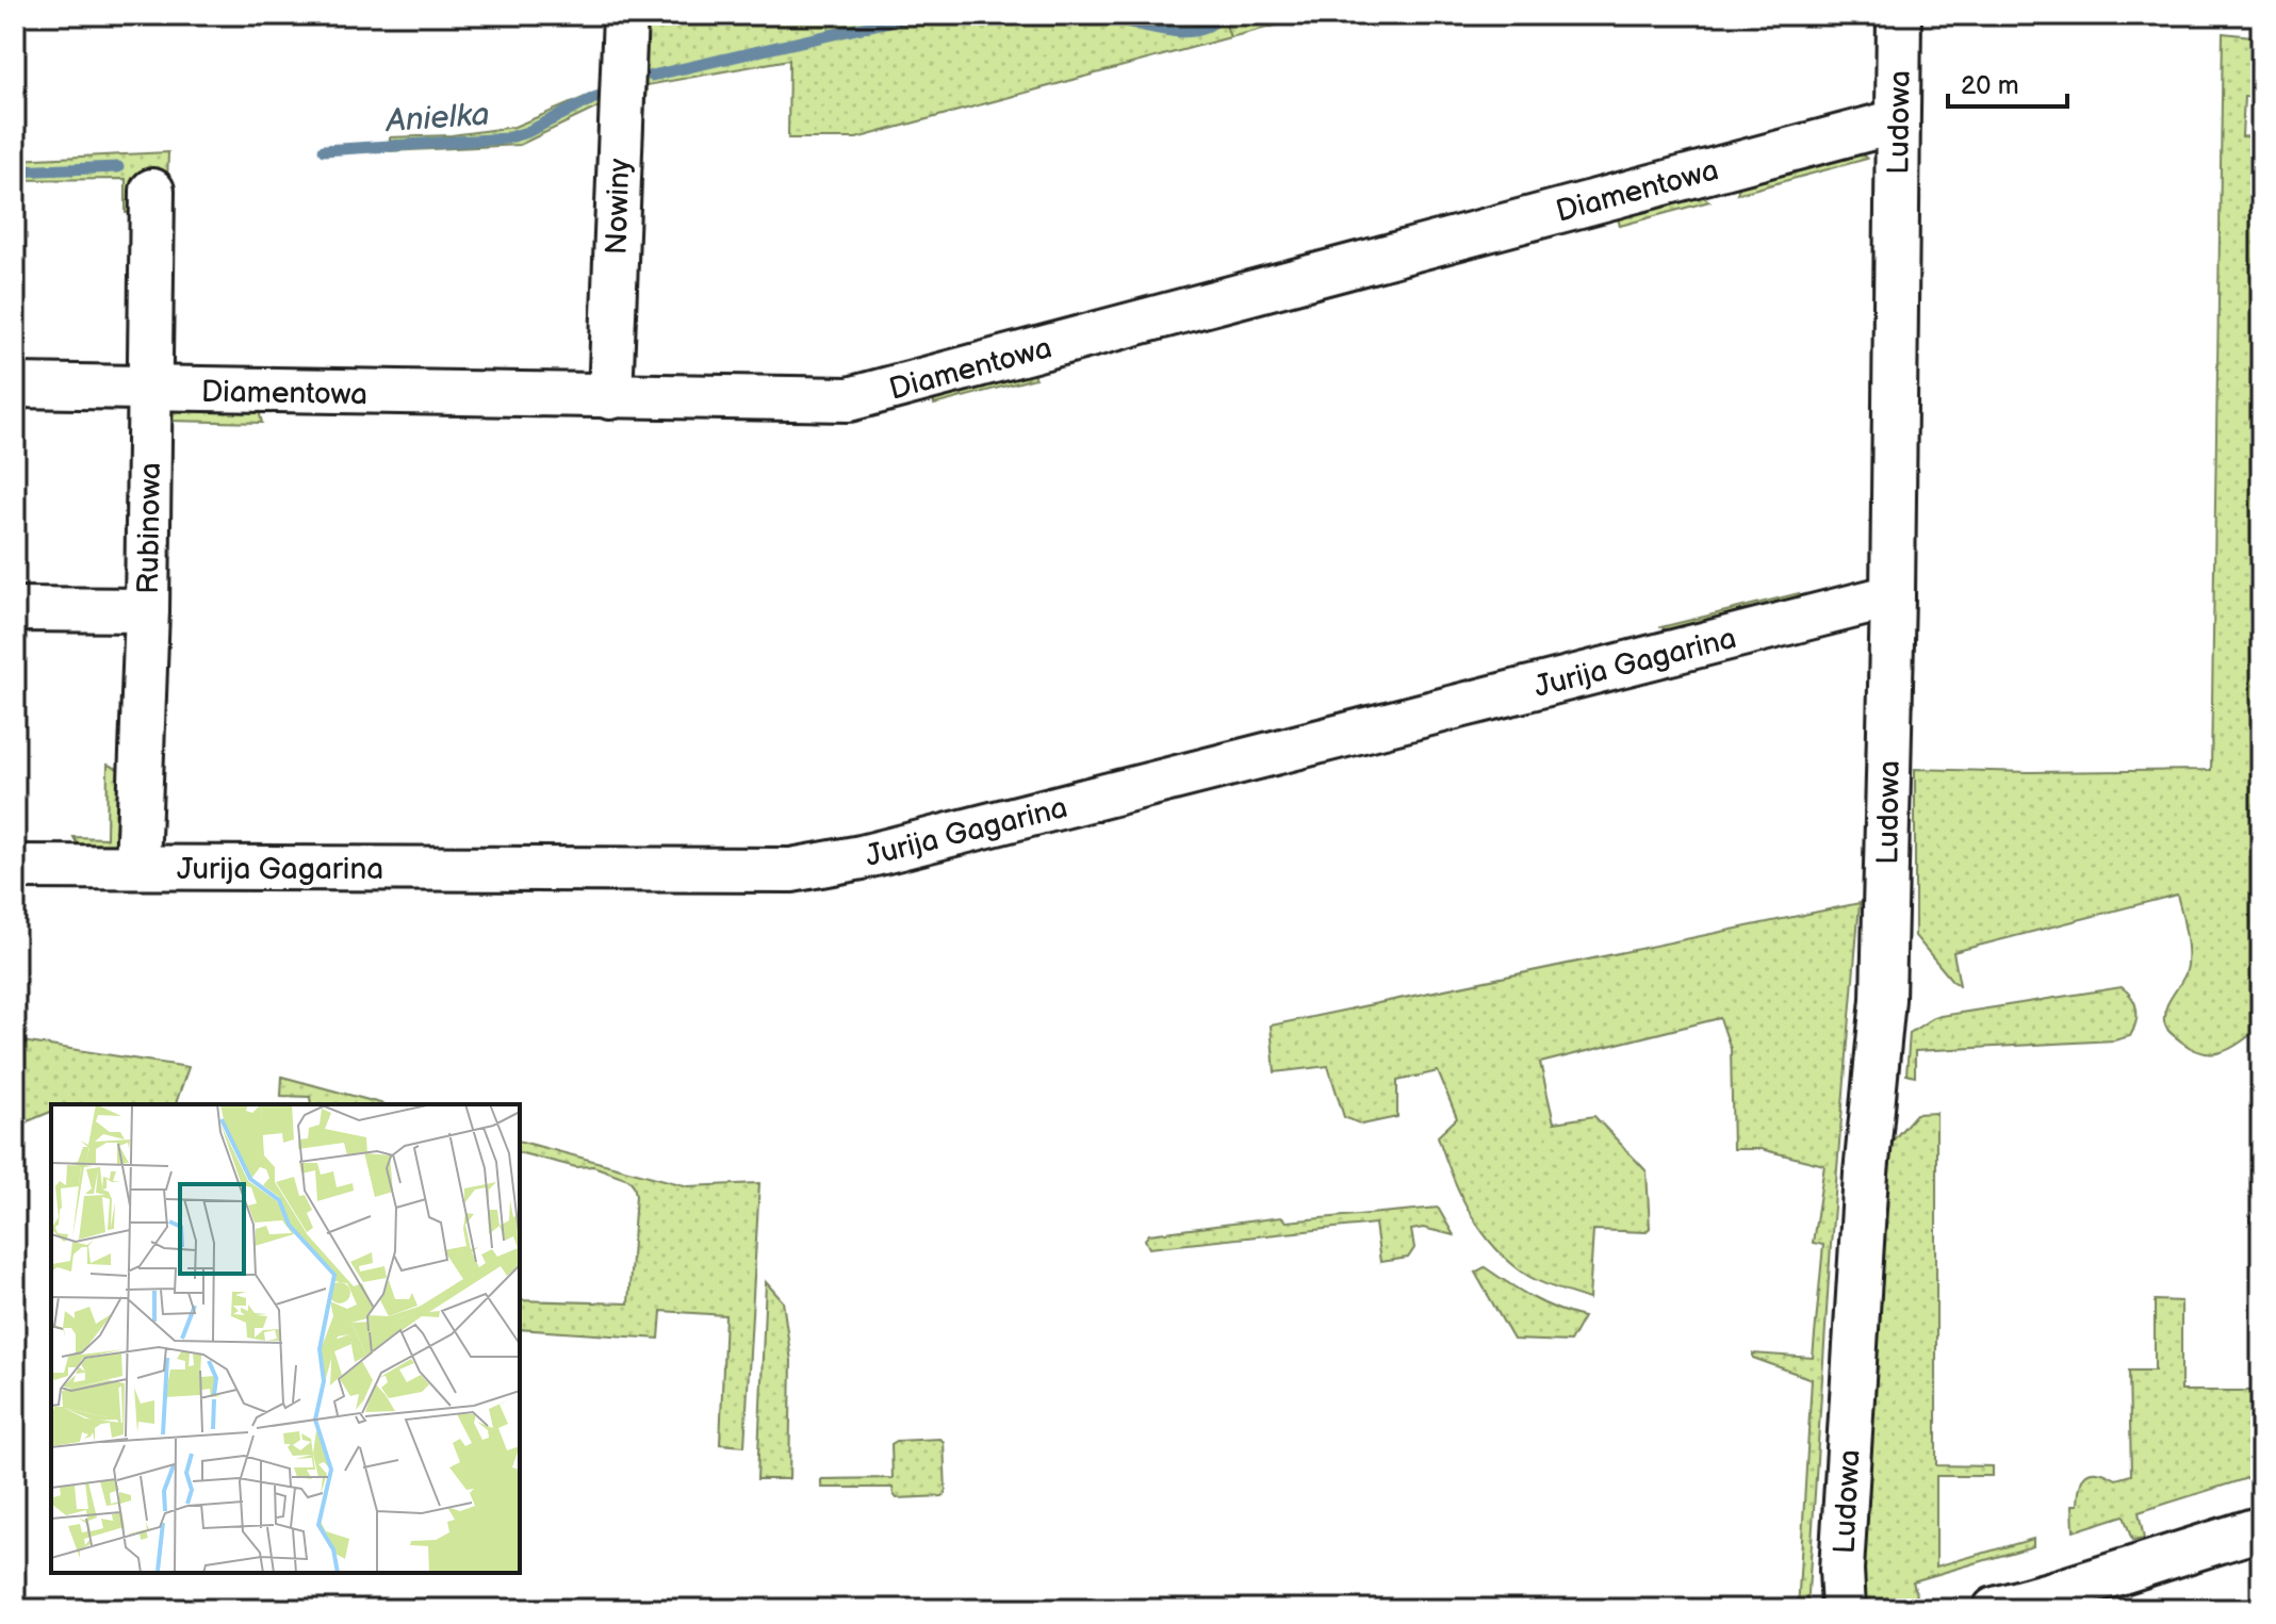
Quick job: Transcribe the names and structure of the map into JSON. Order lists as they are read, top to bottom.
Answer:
{
  "streets": {
    "street": [
      "Ludowa",
      "Diamentowa",
      "Nowiny",
      "Rubinowa",
      "Jurija Gagarina"
    ]
  },
  "crossings": [
    ["Ludowa", "Diamentowa"],
    ["Ludowa", "Jurija Gagarina"],
    ["Diamentowa", "Nowiny"],
    ["Diamentowa", "Rubinowa"],
    ["Rubinowa", "Jurija Gagarina"]
  ],
  "water": ["Anielka"],
  "scale_bar": "20 m"
}
